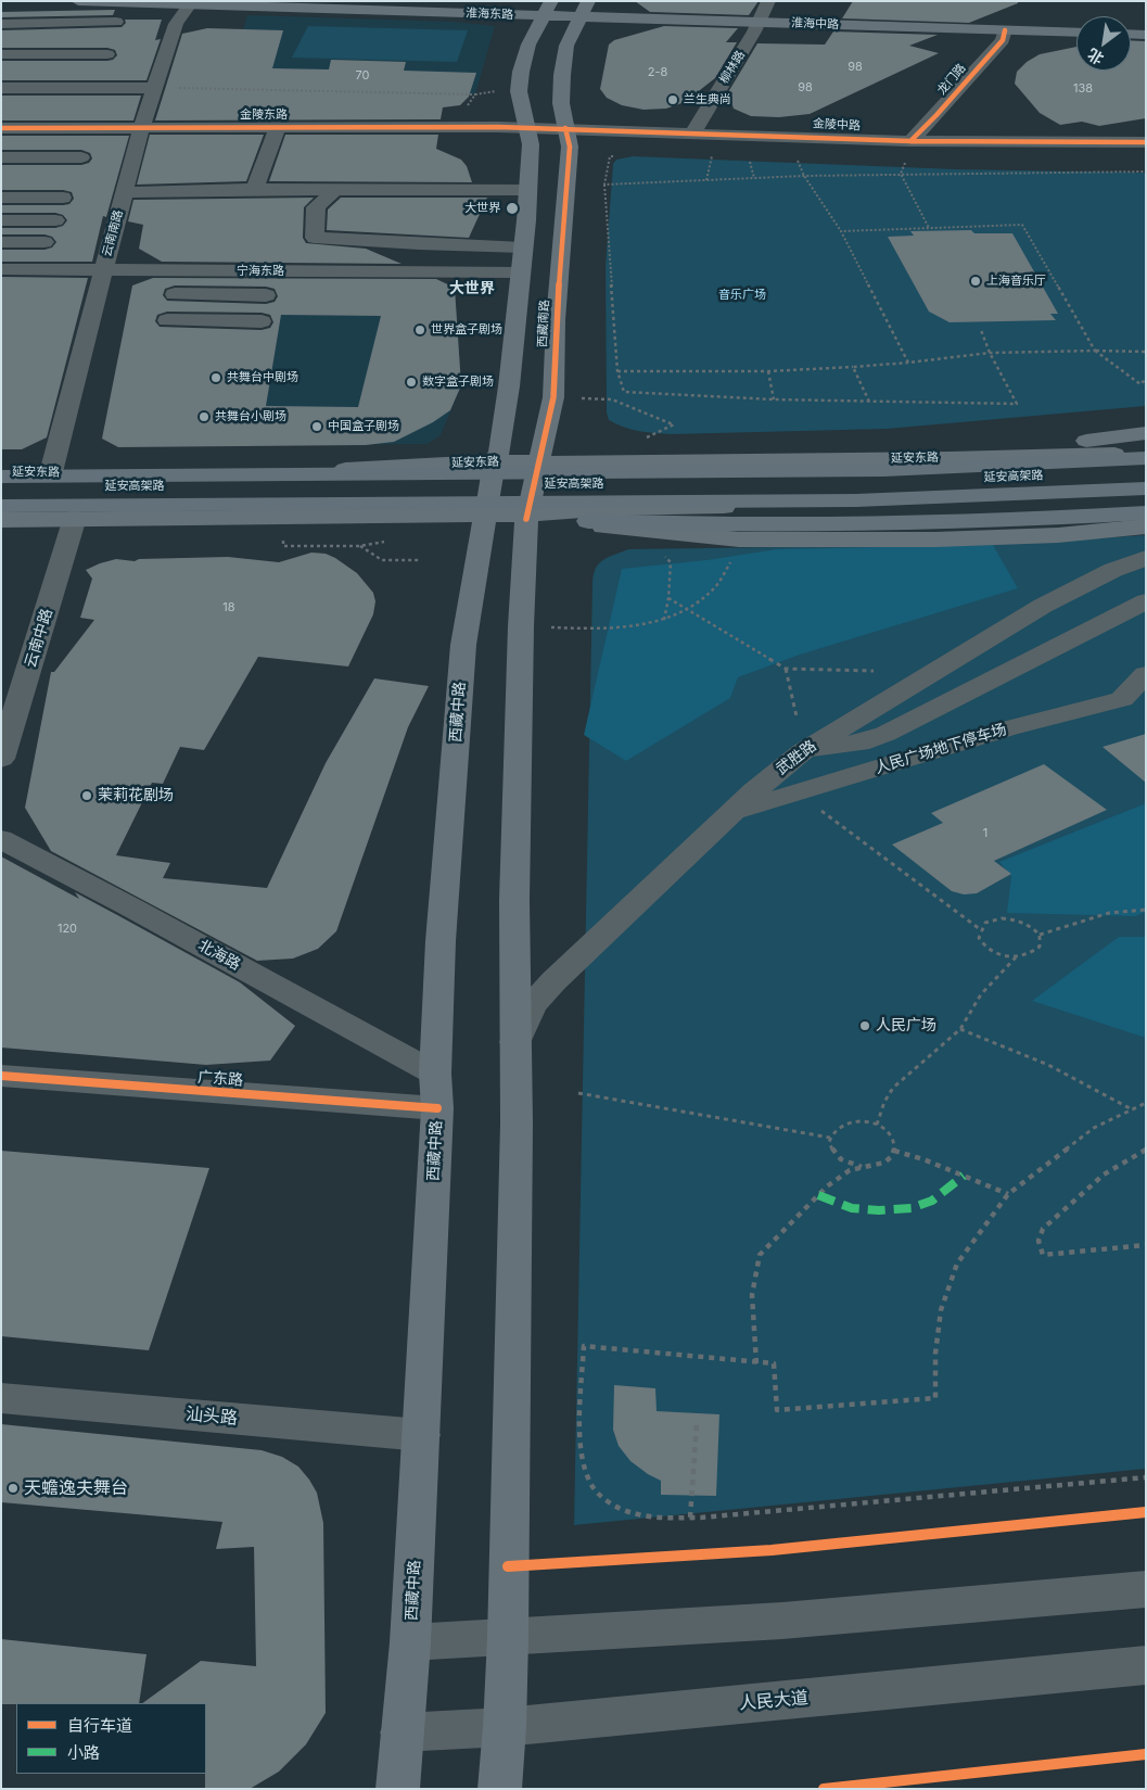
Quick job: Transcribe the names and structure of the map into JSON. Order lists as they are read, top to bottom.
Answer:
{
  "streets": {
    "highway": ["延安高架路"],
    "main road": [
      "淮海东路",
      "淮海中路",
      "西藏南路",
      "延安东路",
      "西藏中路"
    ],
    "street": [
      "柳林路",
      "龙门路",
      "金陵东路",
      "金陵中路",
      "云南南路",
      "宁海东路",
      "云南中路",
      "人民广场地下停车场",
      "武胜路",
      "北海路",
      "广东路",
      "汕头路",
      "人民大道"
    ]
  },
  "crossings": [
    ["淮海东路", "淮海中路"],
    ["淮海东路", "云南南路"],
    ["淮海东路", "西藏南路"],
    ["淮海中路", "柳林路"],
    ["淮海中路", "龙门路"],
    ["淮海中路", "西藏南路"],
    ["柳林路", "金陵中路"],
    ["龙门路", "金陵中路"],
    ["金陵东路", "金陵中路"],
    ["金陵东路", "云南南路"],
    ["金陵东路", "西藏南路"],
    ["金陵中路", "西藏南路"],
    ["云南南路", "宁海东路"],
    ["云南南路", "延安东路"],
    ["宁海东路", "西藏南路"],
    ["西藏南路", "延安东路"],
    ["西藏南路", "西藏中路"],
    ["西藏中路", "北海路"],
    ["西藏中路", "广东路"],
    ["西藏中路", "汕头路"],
    ["西藏中路", "人民大道"],
    ["人民广场地下停车场", "武胜路"]
  ],
  "districts": ["大世界"],
  "parks": ["音乐广场"],
  "places": [
    "兰生典尚",
    "大世界",
    "上海音乐厅",
    "世界盒子剧场",
    "共舞台中剧场",
    "数字盒子剧场",
    "共舞台小剧场",
    "中国盒子剧场",
    "茉莉花剧场",
    "人民广场",
    "天蟾逸夫舞台"
  ],
  "house_numbers": [
    "98",
    "2-8",
    "70",
    "98",
    "138",
    "18",
    "1",
    "120"
  ],
  "legend": ["自行车道", "小路"],
  "north": "bottom left"
}
